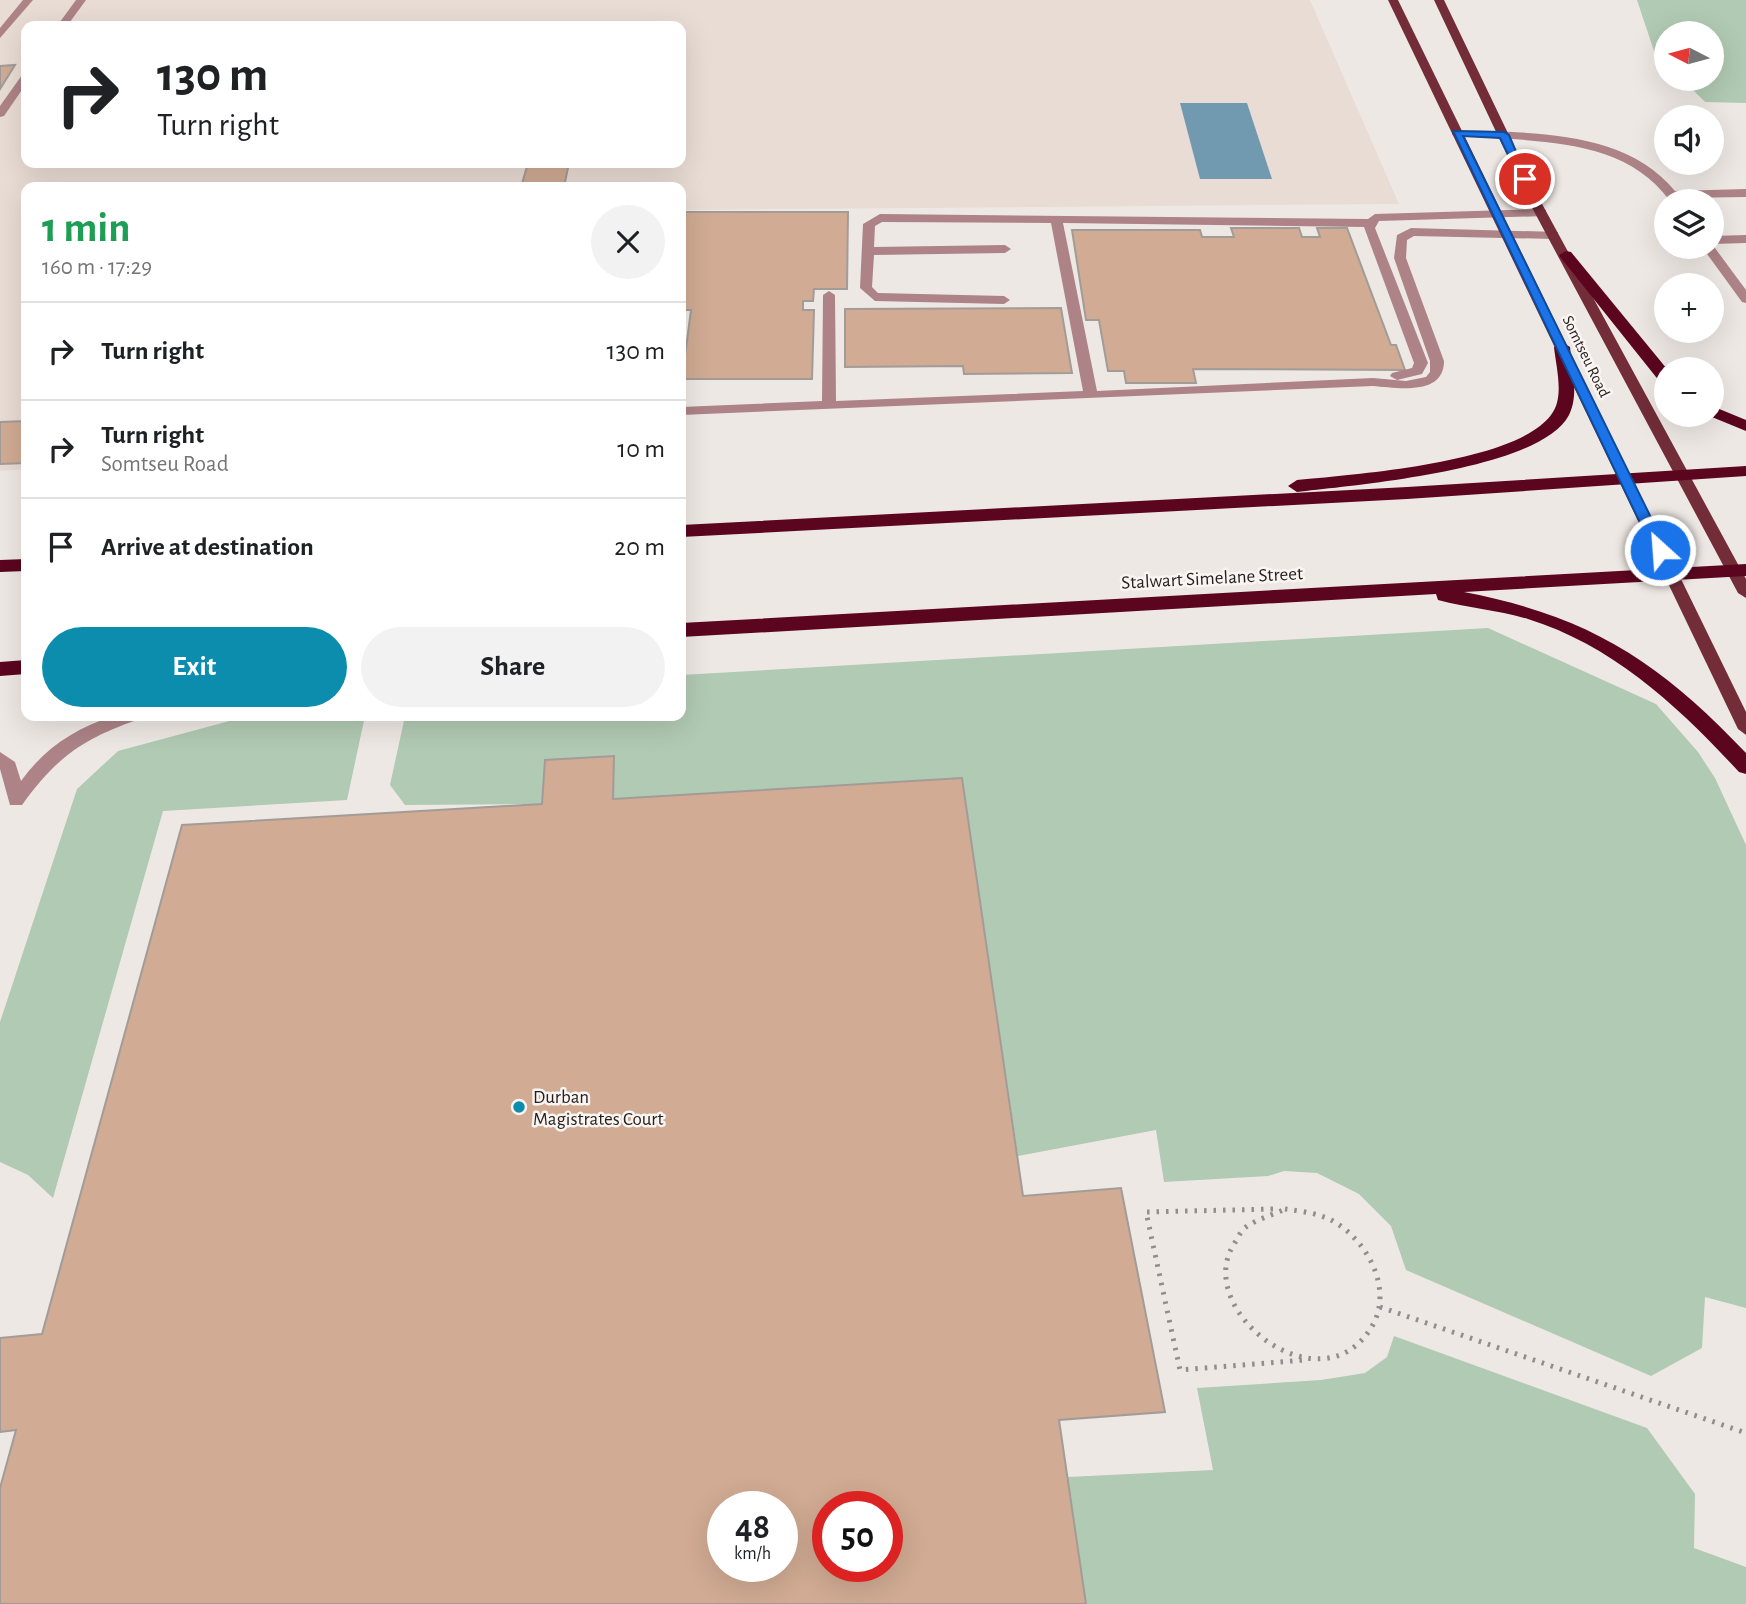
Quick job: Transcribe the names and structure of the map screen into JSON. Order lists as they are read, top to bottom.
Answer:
{
  "streets": {
    "highway": ["Stalwart Simelane Street"],
    "main road": ["Somtseu Road"]
  },
  "crossings": [
    ["Somtseu Road", "Stalwart Simelane Street"]
  ],
  "places": ["Durban Magistrates Court"],
  "north": "left",
  "page": {
    "map_buttons": ["+", "−"],
    "turn": ["130 m", "Turn right"],
    "heading": ["1 min", "160 m · 17:29"],
    "list": [
      {
        "name": "Turn right",
        "value": "130 m"
      },
      {
        "name": "Turn right",
        "note": "Somtseu Road",
        "value": "10 m"
      },
      {
        "name": "Arrive at destination",
        "value": "20 m"
      }
    ],
    "buttons": ["Exit", "Share"],
    "speed": "48 km/h",
    "limit": "50"
  }
}
